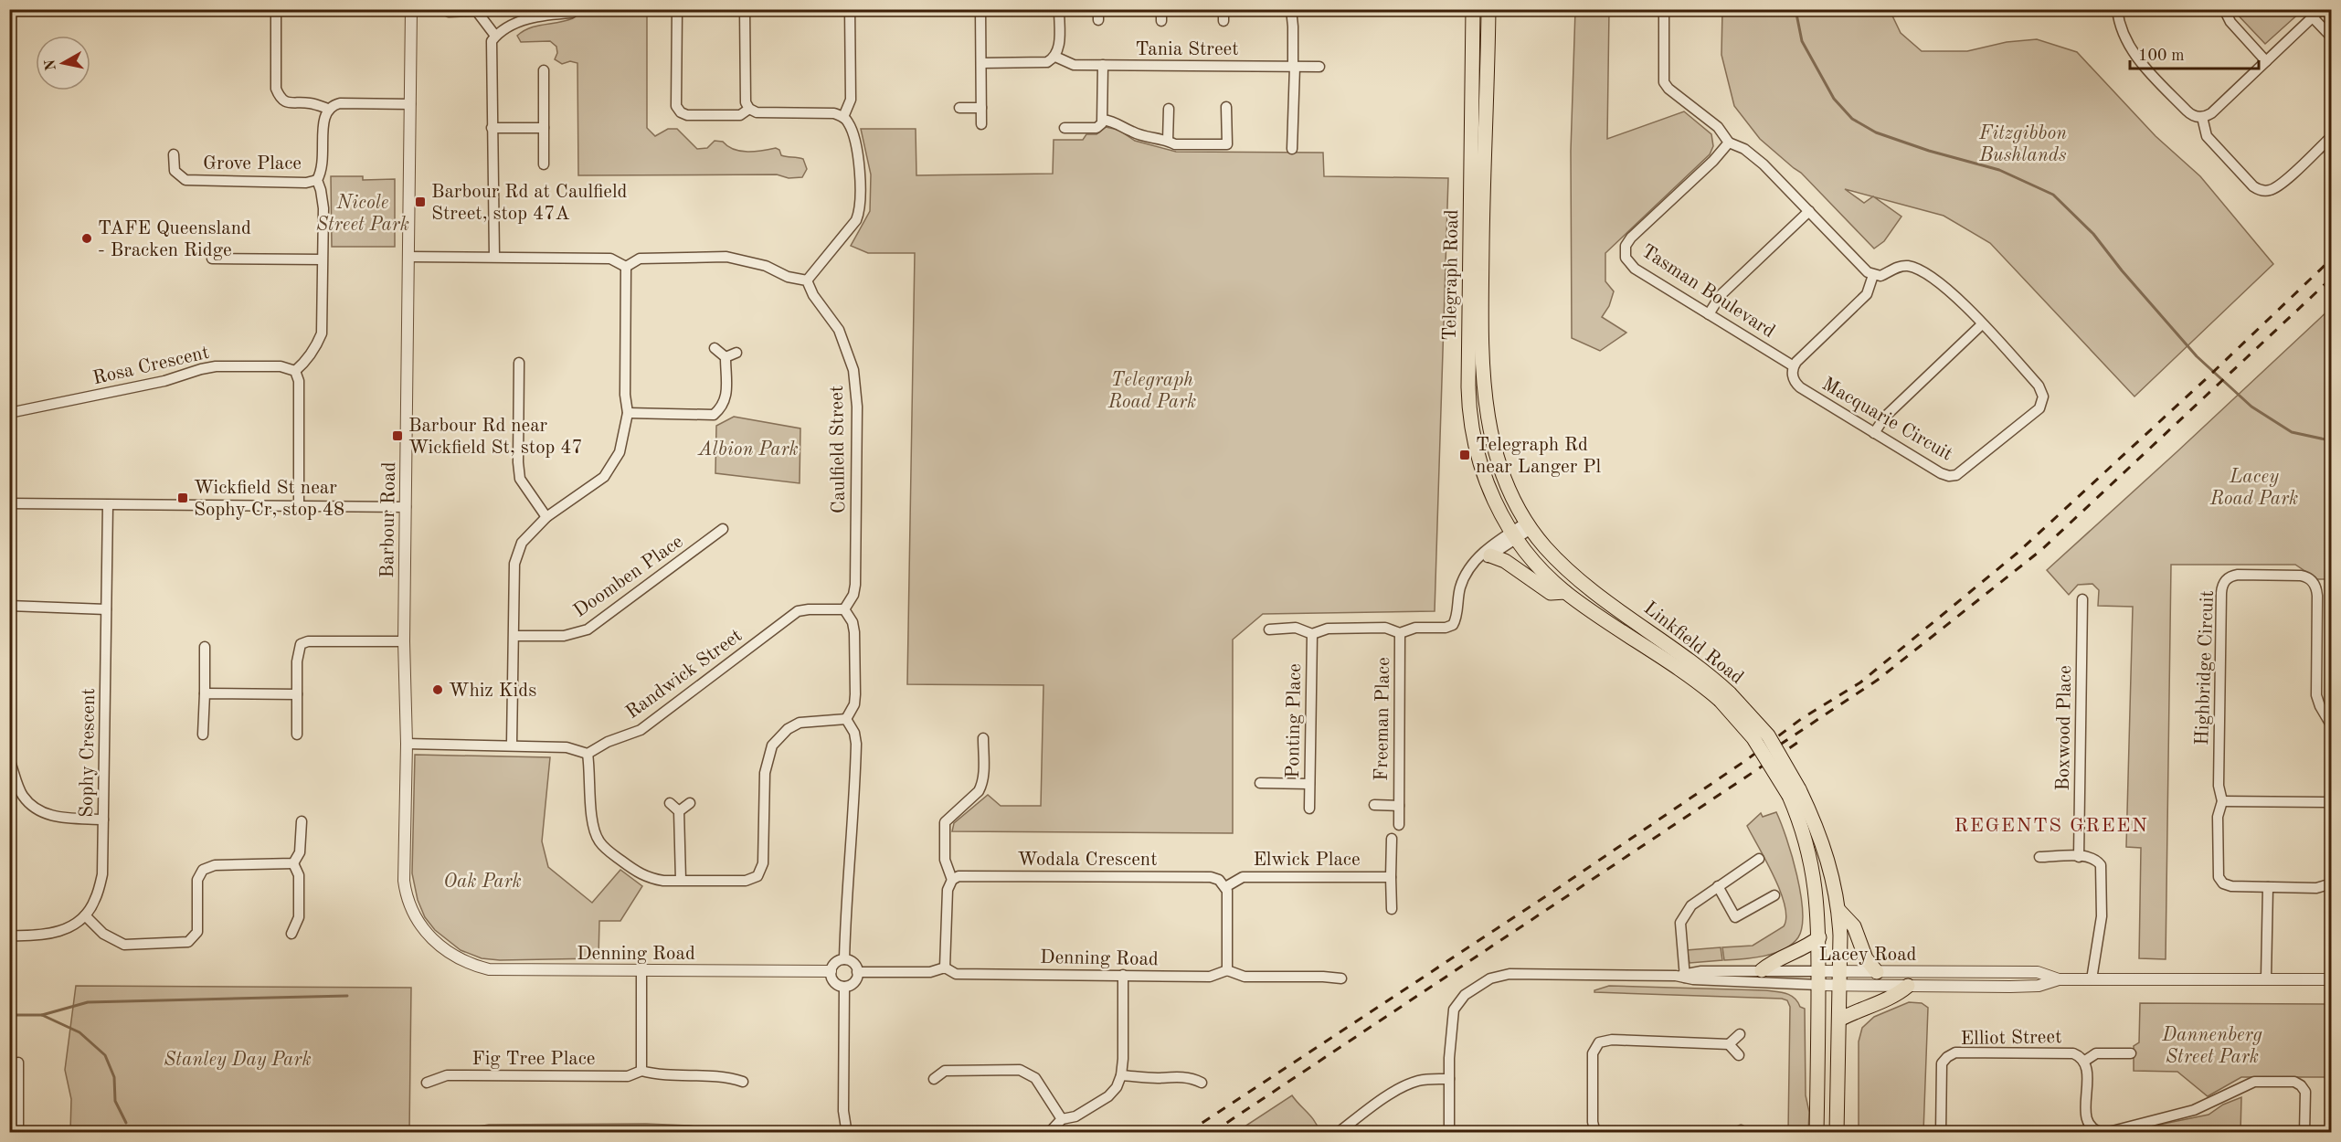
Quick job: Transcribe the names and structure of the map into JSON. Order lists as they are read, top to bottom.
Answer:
{
  "streets": {
    "main road": ["Telegraph Road", "Linkfield Road"],
    "street": [
      "Tania Street",
      "Grove Place",
      "Tasman Boulevard",
      "Rosa Crescent",
      "Macquarie Circuit",
      "Caulfield Street",
      "Barbour Road",
      "Doomben Place",
      "Highbridge Circuit",
      "Randwick Street",
      "Freeman Place",
      "Ponting Place",
      "Boxwood Place",
      "Sophy Crescent",
      "Wodala Crescent",
      "Elwick Place",
      "Denning Road",
      "Lacey Road",
      "Elliot Street",
      "Fig Tree Place"
    ]
  },
  "crossings": [
    ["Telegraph Road", "Linkfield Road"],
    ["Tasman Boulevard", "Macquarie Circuit"],
    ["Caulfield Street", "Randwick Street"],
    ["Barbour Road", "Denning Road"],
    ["Linkfield Road", "Lacey Road"],
    ["Wodala Crescent", "Elwick Place"]
  ],
  "districts": ["REGENTS GREEN"],
  "parks": [
    "Fitzgibbon Bushlands",
    "Nicole Street Park",
    "Telegraph Road Park",
    "Albion Park",
    "Lacey Road Park",
    "Oak Park",
    "Dannenberg Street Park",
    "Stanley Day Park"
  ],
  "places": {
    "transit": [
      "Barbour Rd at Caulfield Street, stop 47A",
      "Barbour Rd near Wickfield St, stop 47",
      "Telegraph Rd near Langer Pl",
      "Wickfield St near Sophy Cr, stop 48"
    ],
    "other": ["TAFE Queensland - Bracken Ridge", "Whiz Kids"]
  },
  "scale_bar": "100 m",
  "north": "left"
}
